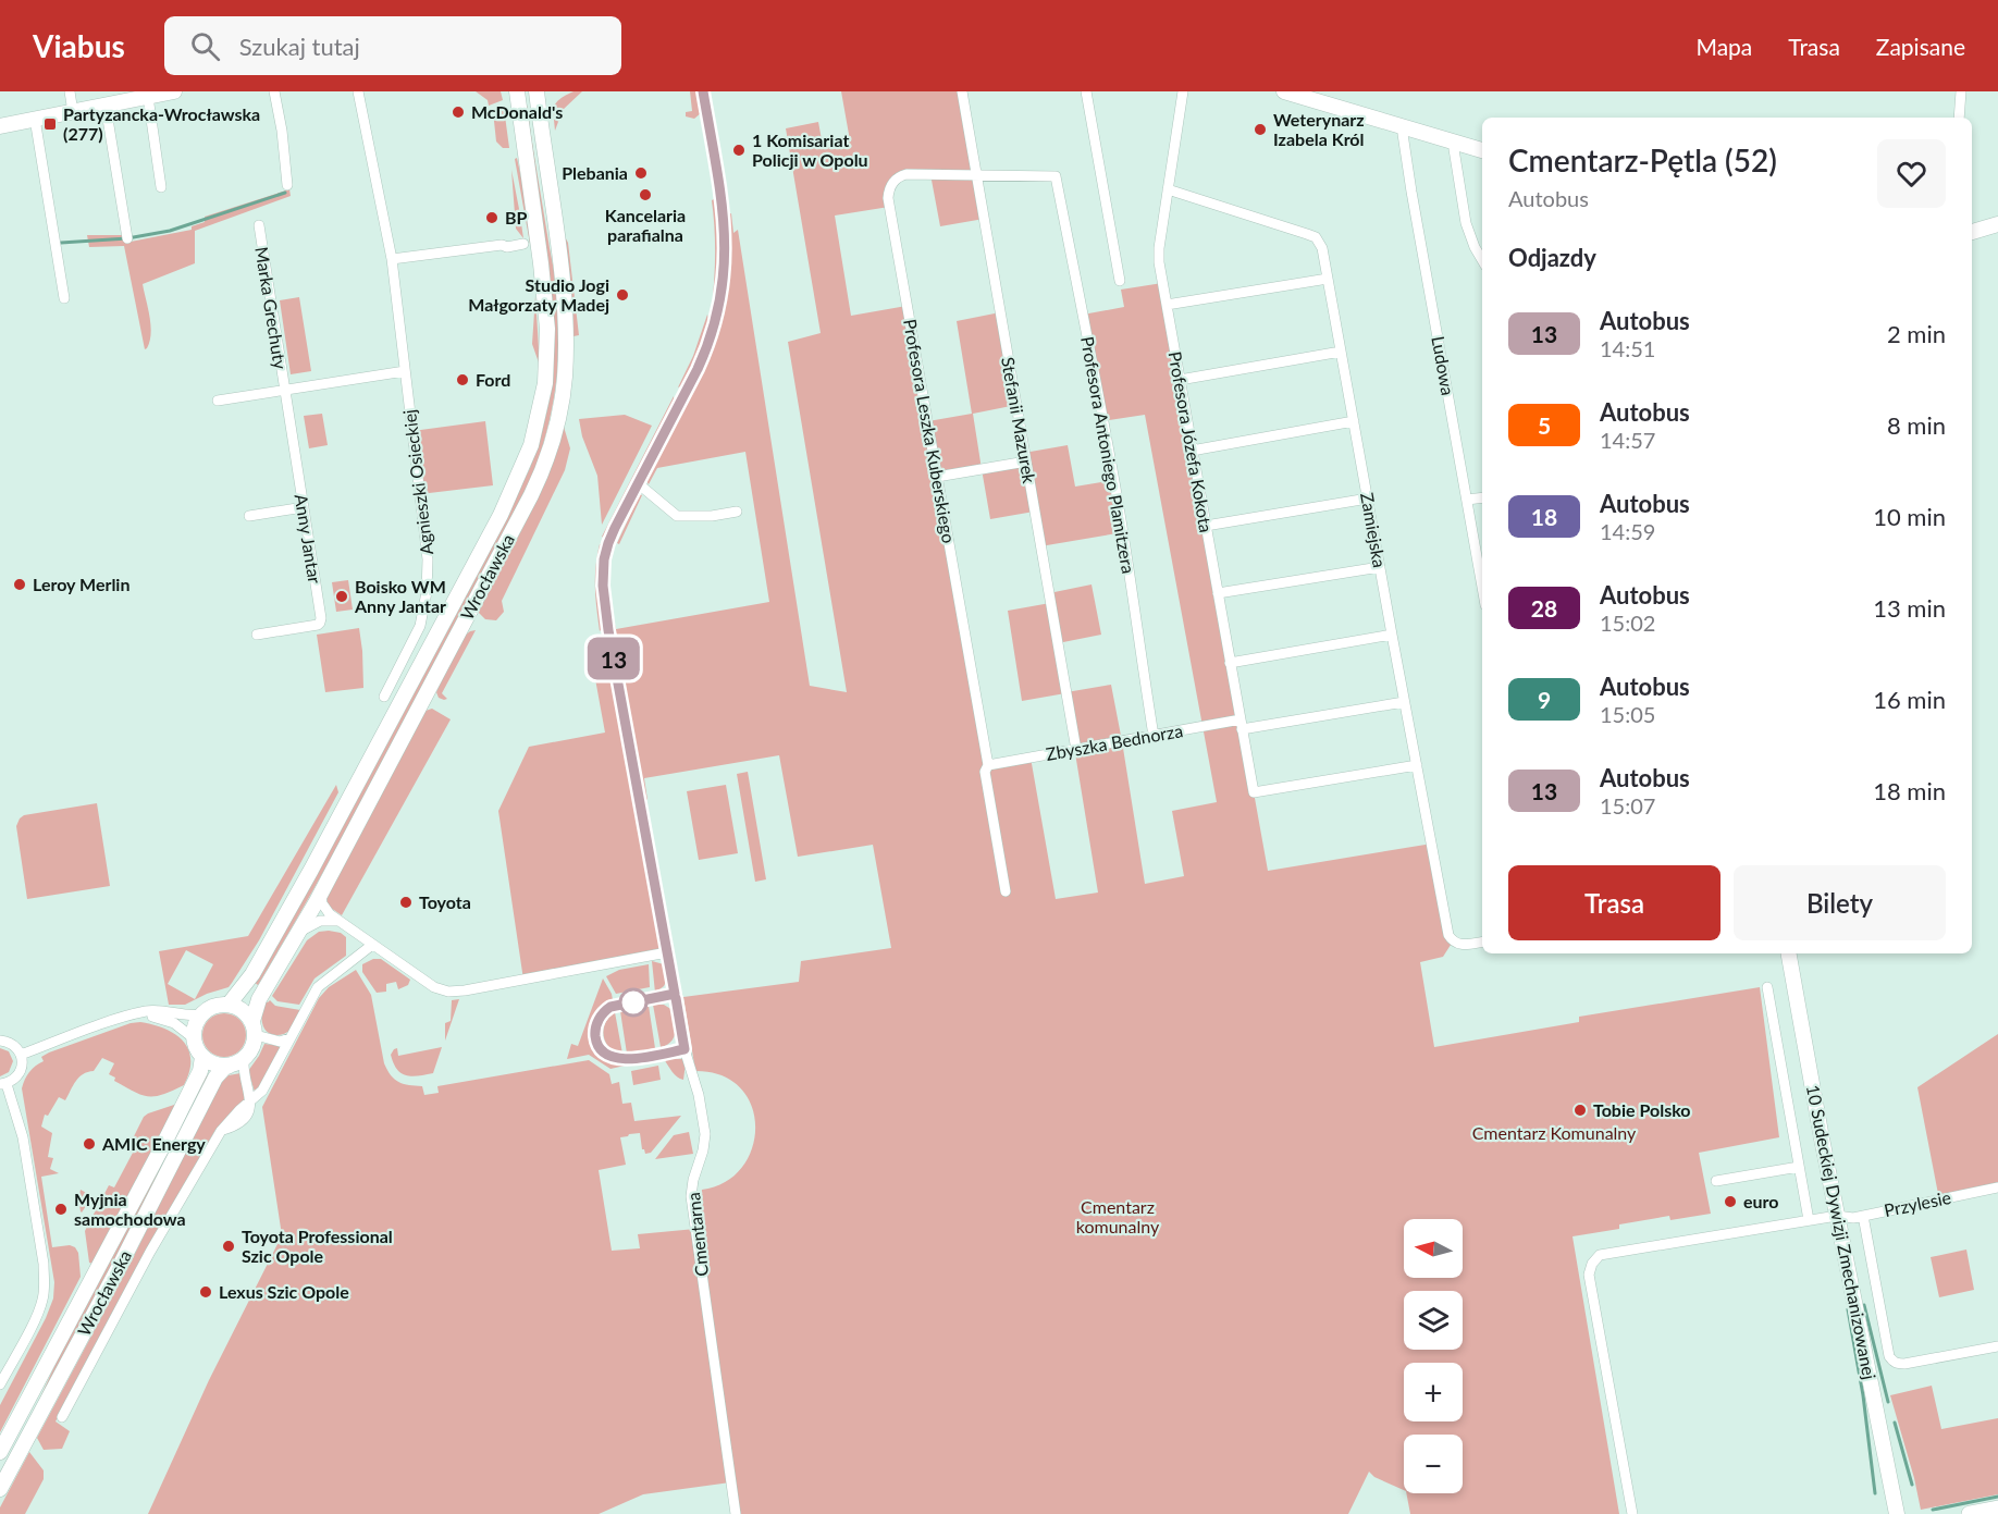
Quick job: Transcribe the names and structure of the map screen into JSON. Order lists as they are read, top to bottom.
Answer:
{
  "streets": {
    "main road": ["Wrocławska", "10 Sudeckiej Dywizji Zmechanizowanej"],
    "street": [
      "Marka Grechuty",
      "Ludowa",
      "Stefanii Mazurek",
      "Profesora Leszka Kuberskiego",
      "Profesora Józefa Kokota",
      "Profesora Antoniego Plamitzera",
      "Agnieszki Osieckiej",
      "Zamiejska",
      "Anny Jantar",
      "Zbyszka Bednorza",
      "Przylesie",
      "Cmentarna"
    ]
  },
  "crossings": [
    ["Marka Grechuty", "Agnieszki Osieckiej"],
    ["Marka Grechuty", "Anny Jantar"],
    ["Stefanii Mazurek", "Profesora Leszka Kuberskiego"],
    ["Stefanii Mazurek", "Zbyszka Bednorza"],
    ["Profesora Leszka Kuberskiego", "Profesora Antoniego Plamitzera"],
    ["Profesora Leszka Kuberskiego", "Zbyszka Bednorza"],
    ["Profesora Józefa Kokota", "Zamiejska"],
    ["Profesora Józefa Kokota", "Zbyszka Bednorza"],
    ["Profesora Antoniego Plamitzera", "Zbyszka Bednorza"],
    ["Zamiejska", "Zbyszka Bednorza"],
    ["Przylesie", "10 Sudeckiej Dywizji Zmechanizowanej"]
  ],
  "parks": ["Cmentarz Komunalny", "Cmentarz komunalny"],
  "places": {
    "other": [
      "McDonald's",
      "Weterynarz Izabela Król",
      "1 Komisariat Policji w Opolu",
      "Plebania",
      "Kancelaria parafialna",
      "BP",
      "Studio Jogi Małgorzaty Madej",
      "Ford",
      "Leroy Merlin",
      "Boisko WM Anny Jantar",
      "Toyota",
      "Tobie Polsko",
      "AMIC Energy",
      "euro",
      "Myjnia samochodowa",
      "Toyota Professional Szic Opole",
      "Lexus Szic Opole"
    ],
    "transit": ["Partyzancka-Wrocławska (277)"]
  },
  "lines": ["bus line 13"],
  "north": "left",
  "page": {
    "header": "Viabus",
    "search": "Szukaj tutaj",
    "nav": ["Mapa", "Trasa", "Zapisane"],
    "on_map": "13",
    "heading": [
      ["Cmentarz-Pętla (52)", "Autobus"],
      "Odjazdy"
    ],
    "list": [
      {
        "mark": "13",
        "name": "Autobus",
        "note": "14:51",
        "value": "2 min"
      },
      {
        "mark": "5",
        "name": "Autobus",
        "note": "14:57",
        "value": "8 min"
      },
      {
        "mark": "18",
        "name": "Autobus",
        "note": "14:59",
        "value": "10 min"
      },
      {
        "mark": "28",
        "name": "Autobus",
        "note": "15:02",
        "value": "13 min"
      },
      {
        "mark": "9",
        "name": "Autobus",
        "note": "15:05",
        "value": "16 min"
      },
      {
        "mark": "13",
        "name": "Autobus",
        "note": "15:07",
        "value": "18 min"
      }
    ],
    "buttons": ["Trasa", "Bilety"],
    "map_buttons": ["+", "−"]
  }
}
